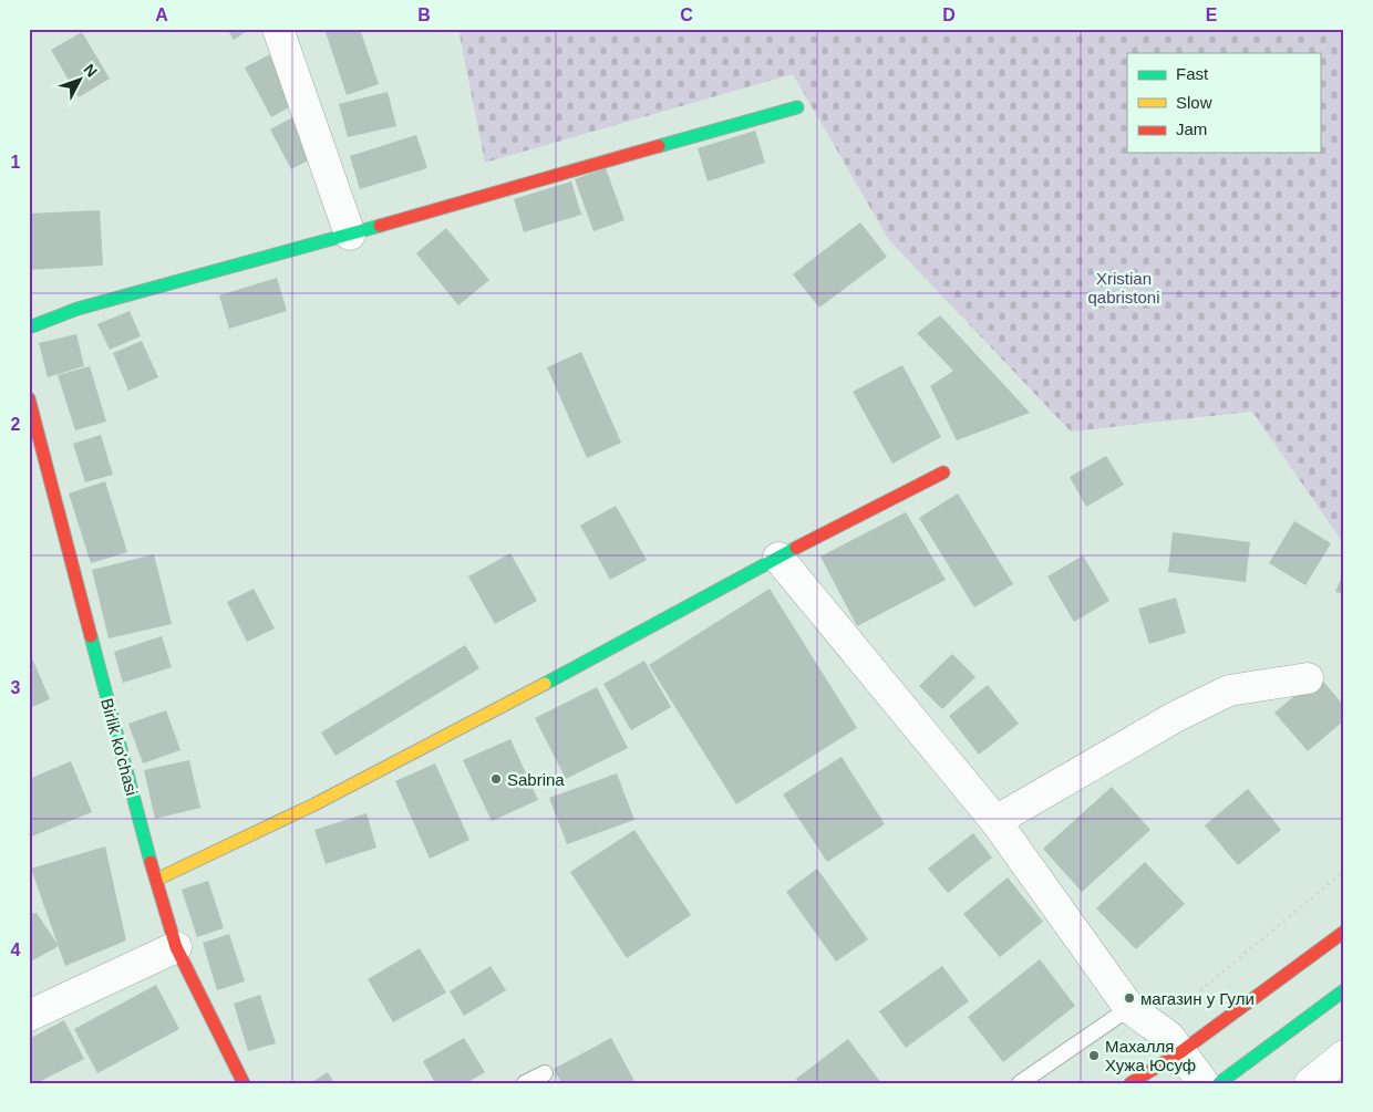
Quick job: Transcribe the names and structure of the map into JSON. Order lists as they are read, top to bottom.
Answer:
{
  "streets": {
    "street": ["Birlik ko'chasi"]
  },
  "parks": ["Xristian qabristoni"],
  "places": ["Sabrina", "магазин у Гули", "Махалля Хужа Юсуф"],
  "legend": ["Fast", "Slow", "Jam"],
  "north": "top right",
  "grid": {
    "columns": [
      "A",
      "B",
      "C",
      "D",
      "E"
    ],
    "rows": [
      "1",
      "2",
      "3",
      "4"
    ]
  }
}
